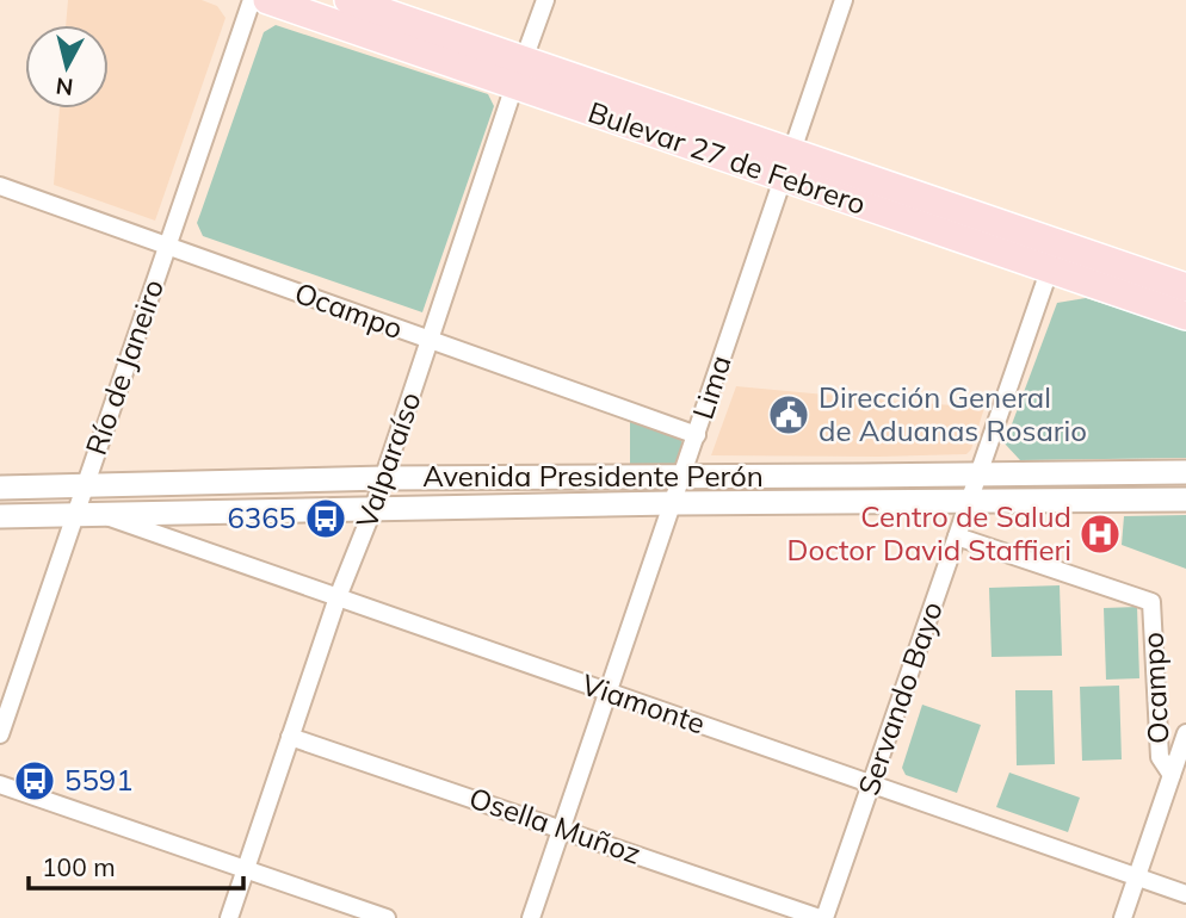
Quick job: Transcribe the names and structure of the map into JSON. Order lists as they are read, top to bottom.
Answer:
{
  "streets": {
    "main road": ["Bulevar 27 de Febrero", "Avenida Presidente Perón"],
    "street": [
      "Ocampo",
      "Río de Janeiro",
      "Lima",
      "Valparaíso",
      "Servando Bayo",
      "Viamonte",
      "Osella Muñoz"
    ]
  },
  "crossings": [
    ["Bulevar 27 de Febrero", "Lima"],
    ["Bulevar 27 de Febrero", "Valparaíso"],
    ["Bulevar 27 de Febrero", "Servando Bayo"],
    ["Ocampo", "Río de Janeiro"],
    ["Ocampo", "Lima"],
    ["Ocampo", "Valparaíso"],
    ["Ocampo", "Servando Bayo"],
    ["Río de Janeiro", "Avenida Presidente Perón"],
    ["Lima", "Avenida Presidente Perón"],
    ["Lima", "Viamonte"],
    ["Lima", "Osella Muñoz"],
    ["Valparaíso", "Avenida Presidente Perón"],
    ["Valparaíso", "Viamonte"],
    ["Valparaíso", "Osella Muñoz"],
    ["Avenida Presidente Perón", "Servando Bayo"],
    ["Avenida Presidente Perón", "Viamonte"],
    ["Servando Bayo", "Viamonte"],
    ["Servando Bayo", "Osella Muñoz"]
  ],
  "places": {
    "public building": ["Dirección General de Aduanas Rosario"],
    "bus stop": ["6365", "5591"],
    "hospital": ["Centro de Salud Doctor David Staffieri"]
  },
  "scale_bar": "100 m",
  "north": "bottom"
}
